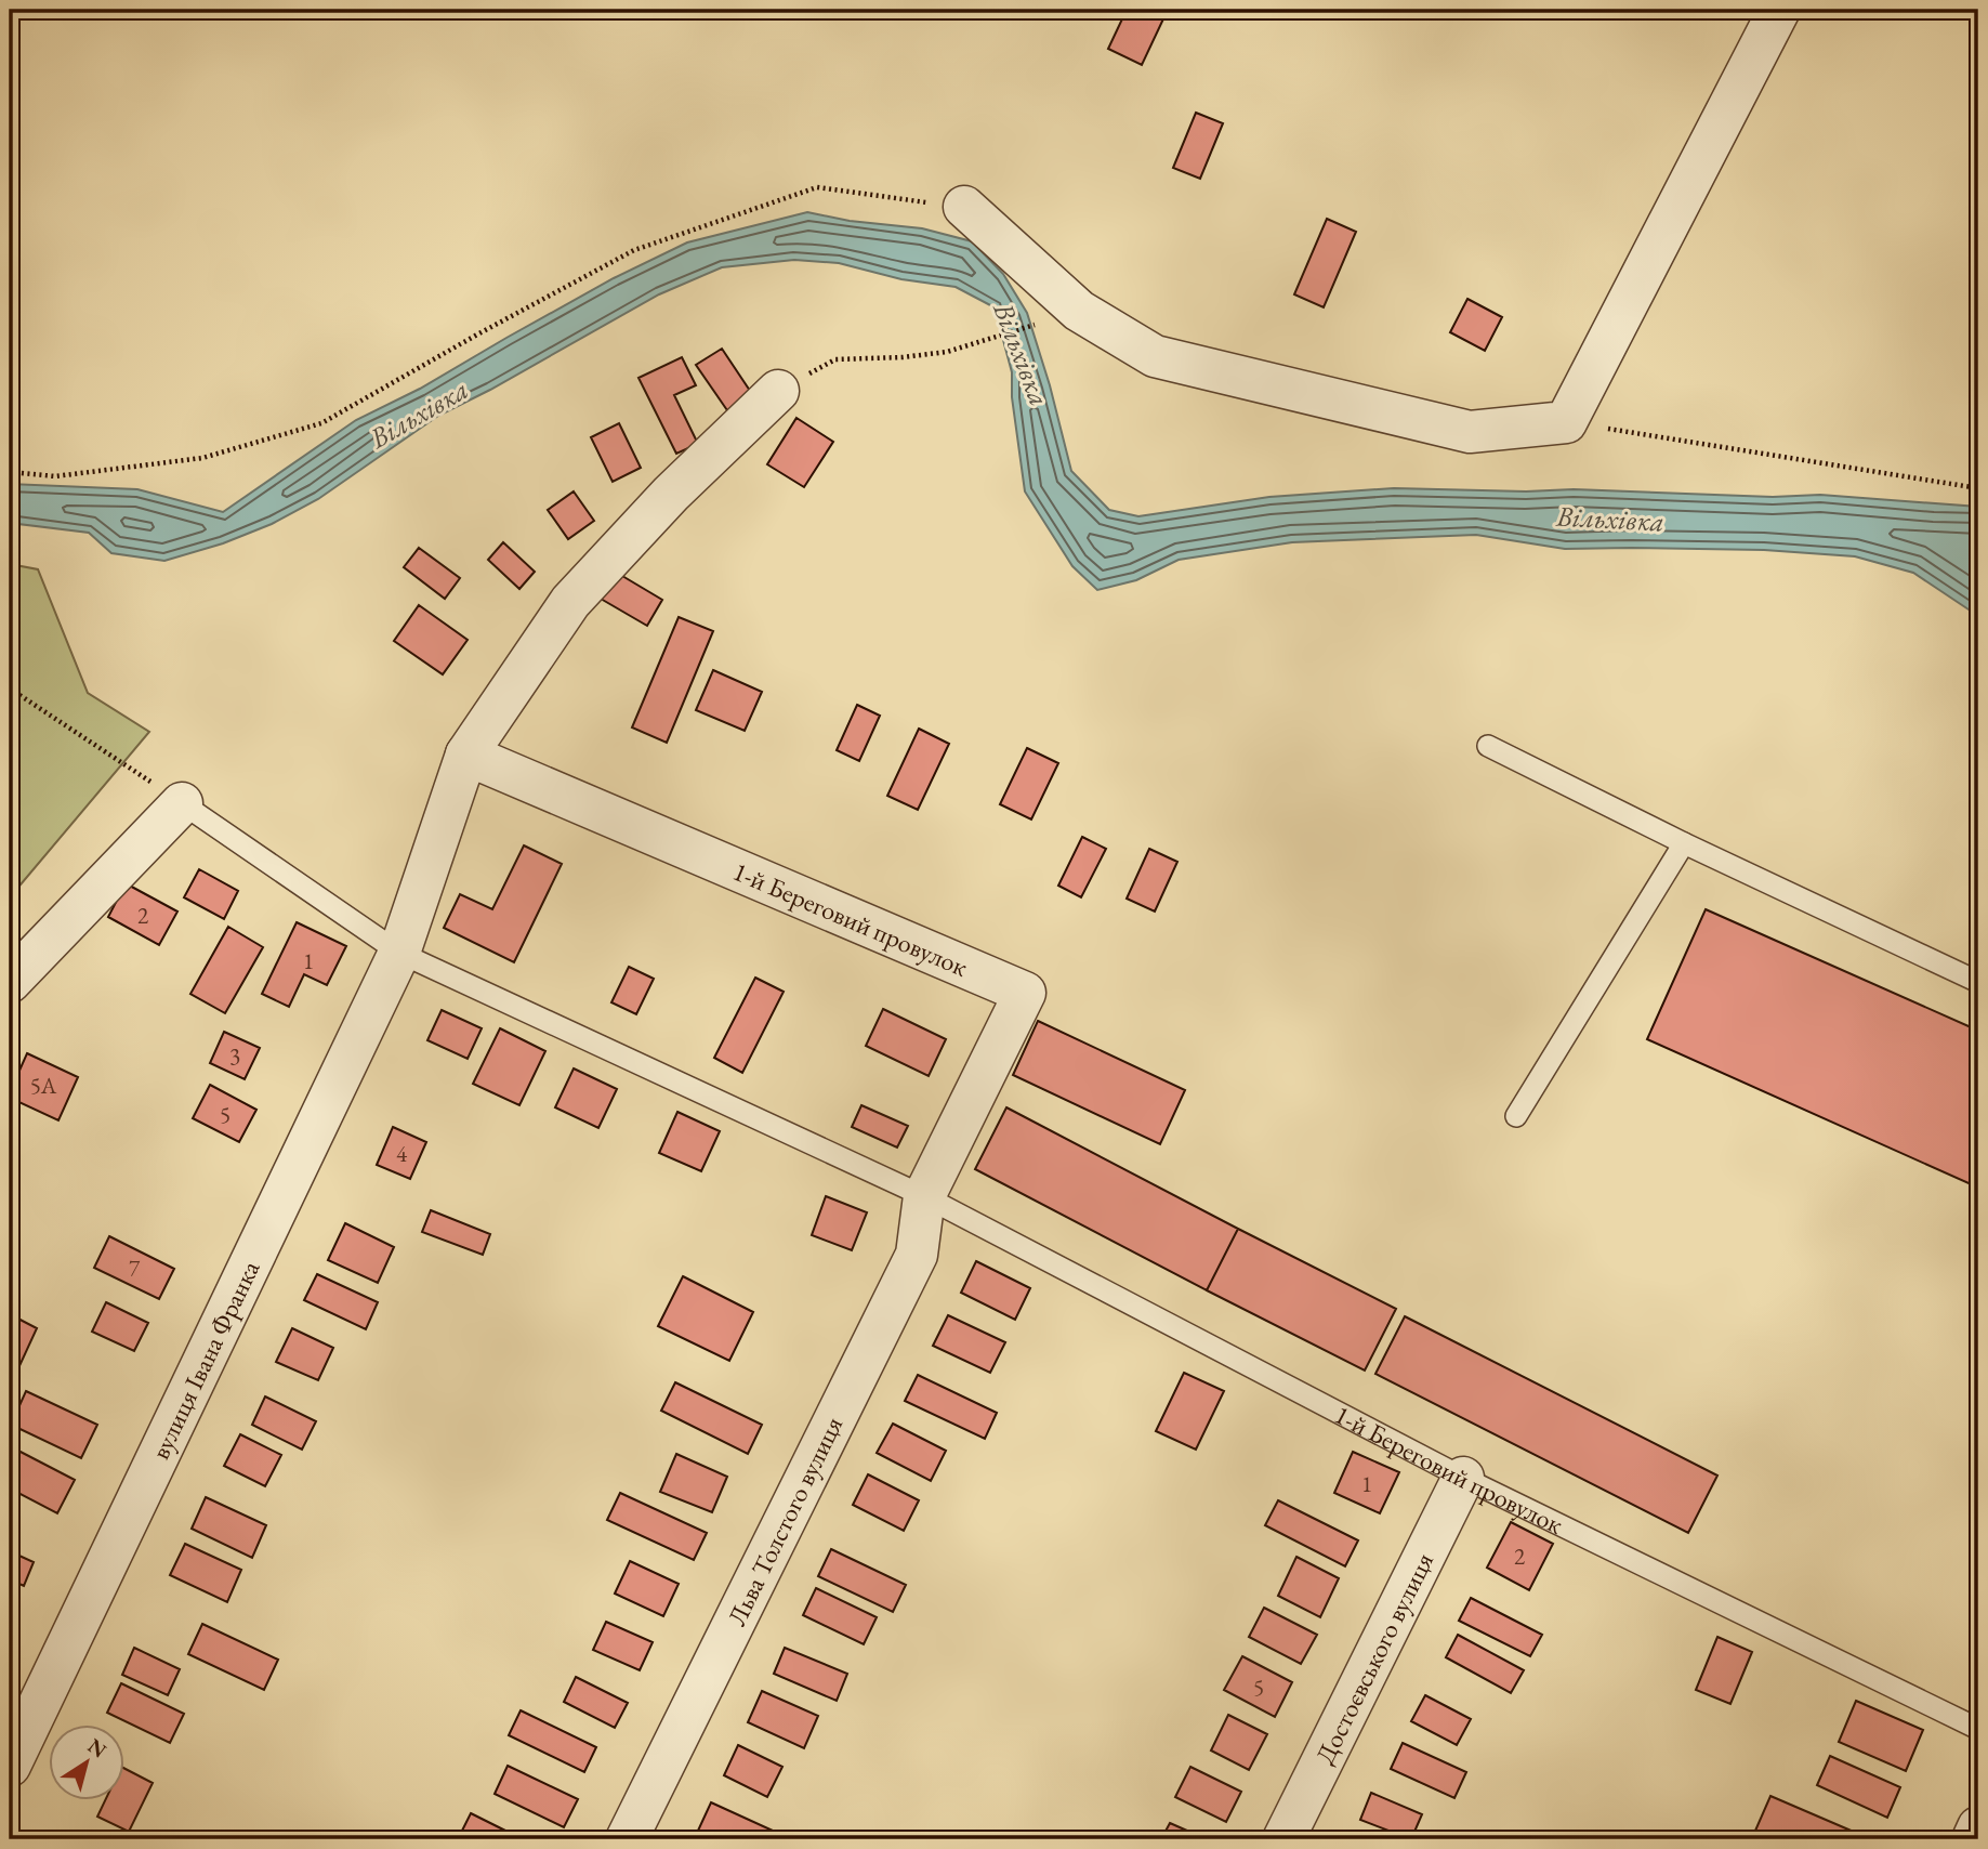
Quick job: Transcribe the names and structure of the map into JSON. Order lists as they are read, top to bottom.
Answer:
{
  "streets": {
    "street": [
      "1-й Береговий провулок",
      "вулиця Івана Франка",
      "Льва Толстого вулиця",
      "Достоєвського вулиця"
    ]
  },
  "crossings": [
    ["1-й Береговий провулок", "вулиця Івана Франка"],
    ["1-й Береговий провулок", "Льва Толстого вулиця"],
    ["1-й Береговий провулок", "Достоєвського вулиця"]
  ],
  "water": ["Вільхівка"],
  "house_numbers": [
    "2",
    "1",
    "3",
    "5А",
    "5",
    "4",
    "7",
    "1",
    "2",
    "5"
  ],
  "north": "top right"
}
